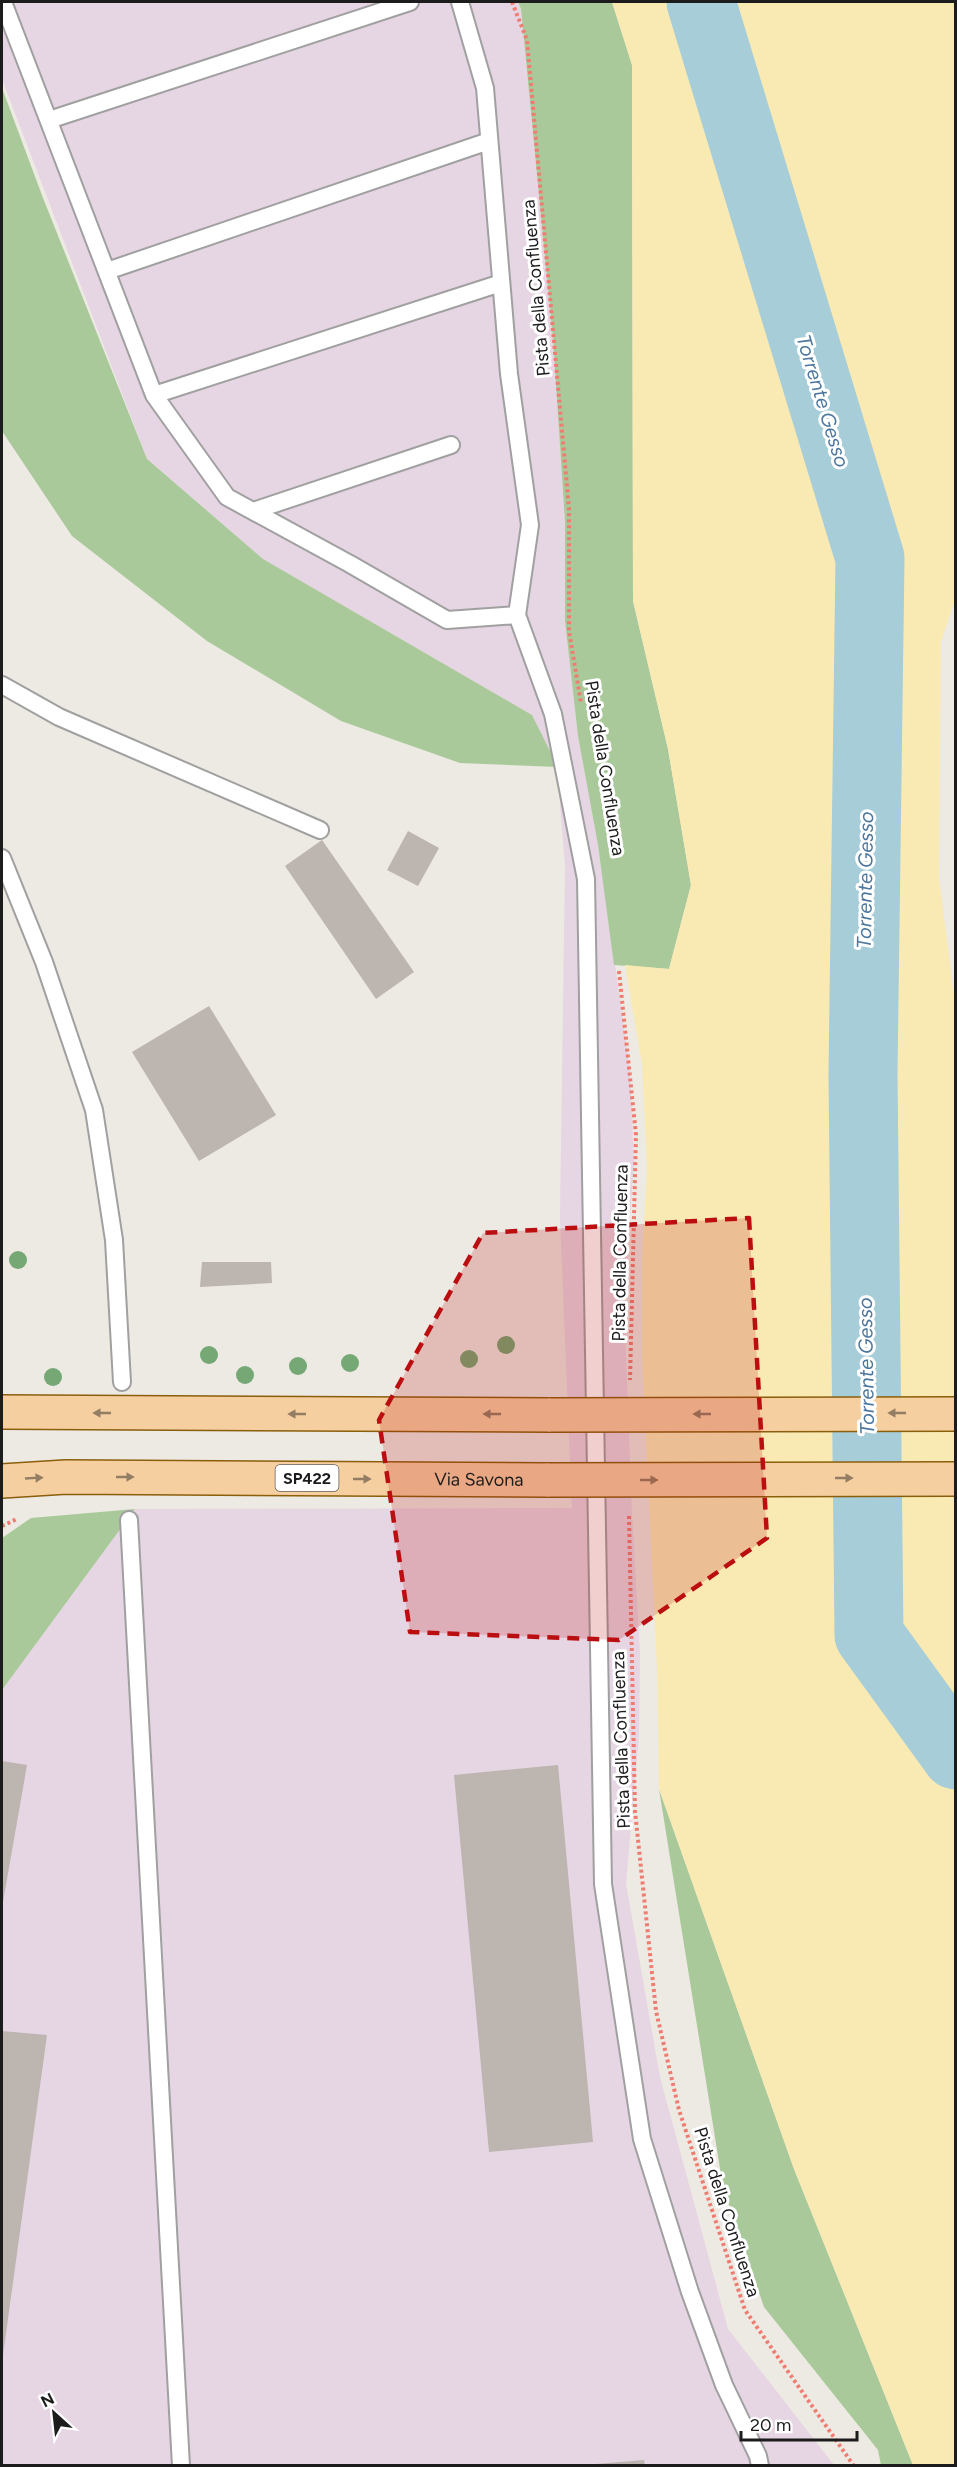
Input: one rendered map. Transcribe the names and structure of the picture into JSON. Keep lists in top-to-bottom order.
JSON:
{
  "streets": {
    "main road": ["SP422", "Via Savona"],
    "path": ["Pista della Confluenza"]
  },
  "water": ["Torrente Gesso"],
  "scale_bar": "20 m",
  "north": "top left"
}
